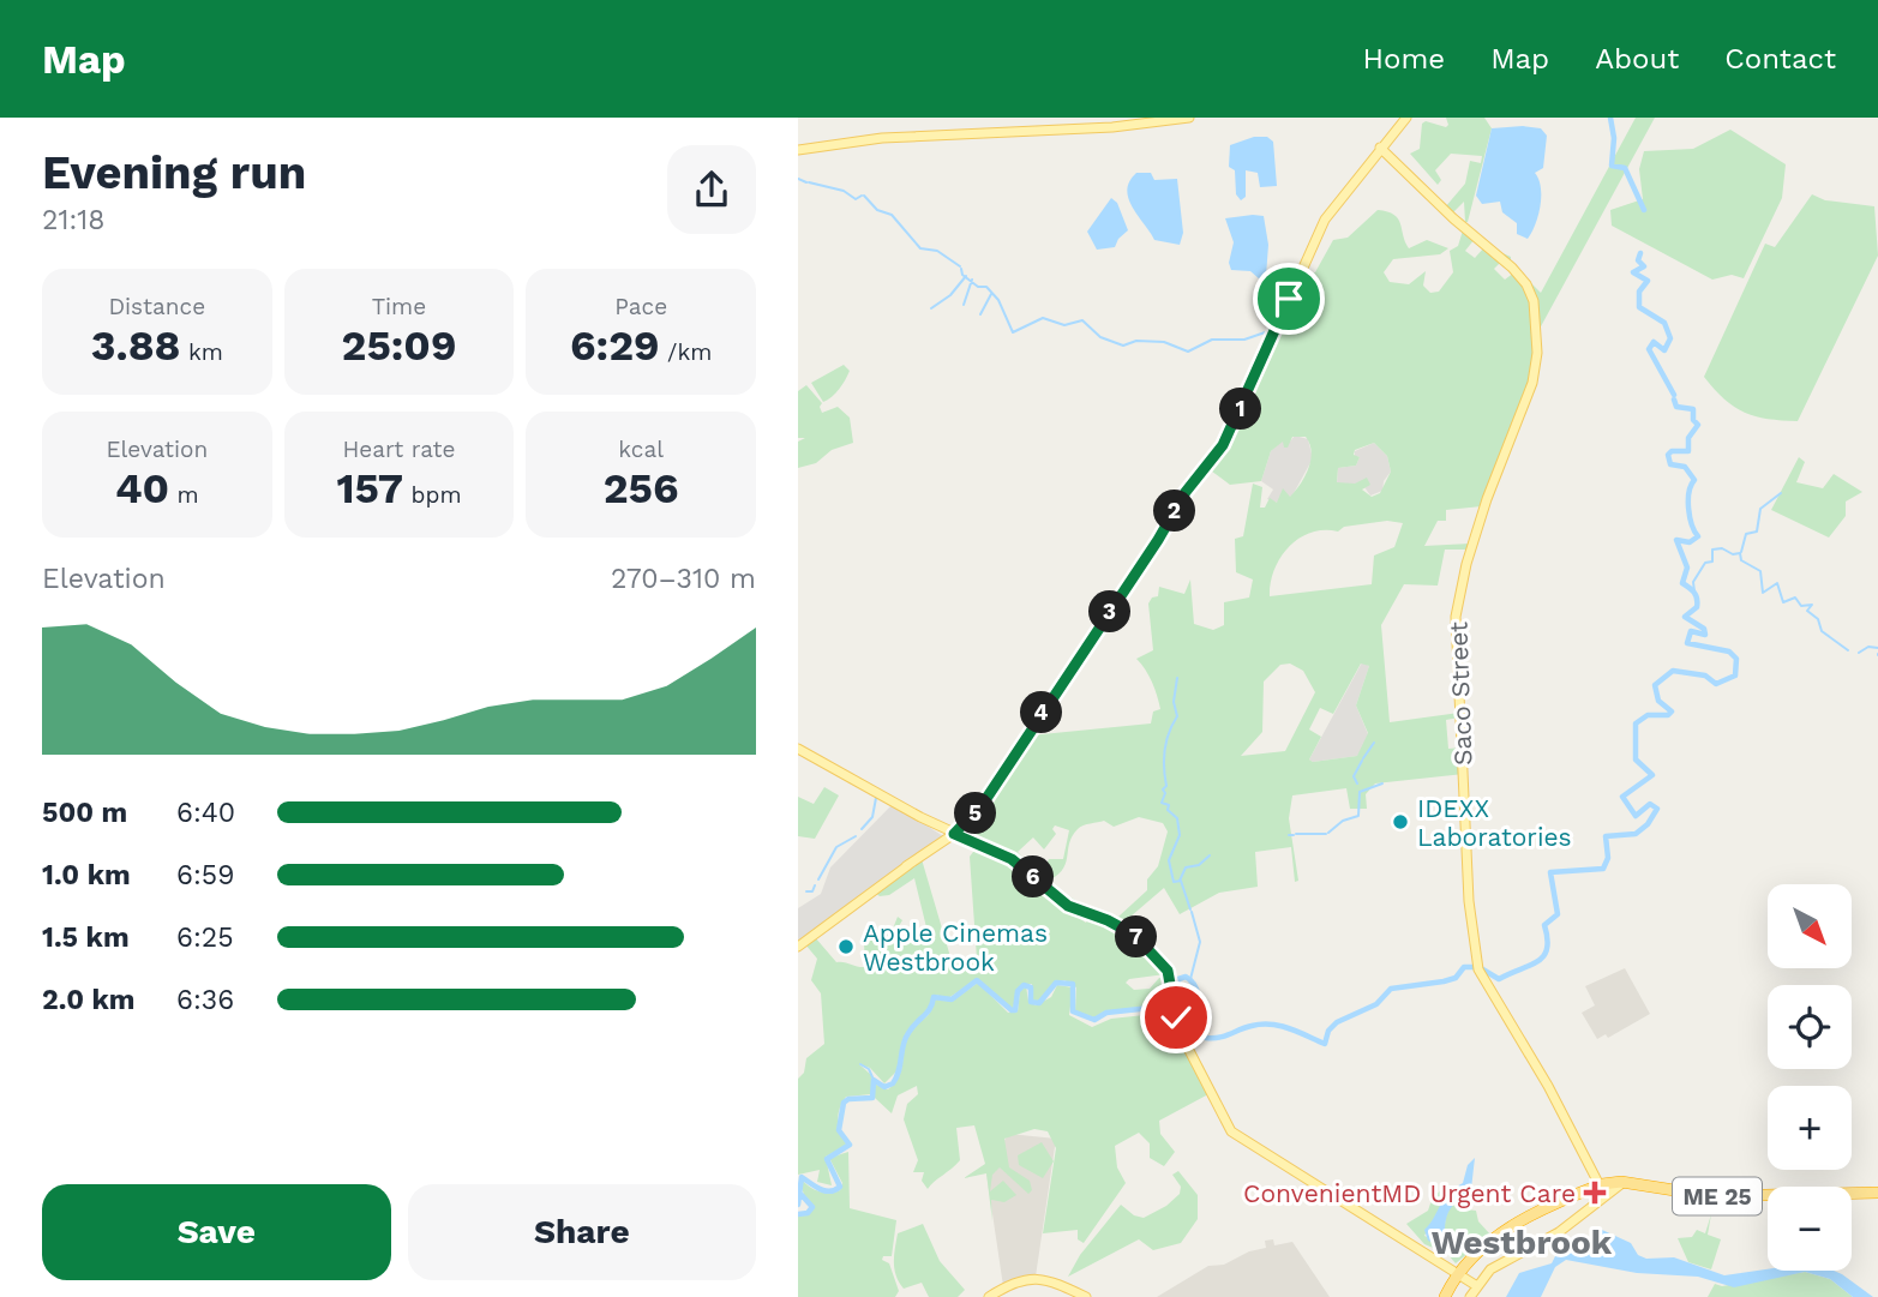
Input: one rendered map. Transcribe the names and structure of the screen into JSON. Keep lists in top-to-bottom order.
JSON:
{
  "streets": {
    "highway": ["ME 25"],
    "main road": ["Saco Street"]
  },
  "districts": ["Westbrook"],
  "places": {
    "other": ["IDEXX Laboratories", "Apple Cinemas Westbrook"],
    "health": ["ConvenientMD Urgent Care"]
  },
  "north": "bottom right",
  "page": {
    "header": "Map",
    "nav": [
      "Home",
      "Map",
      "About",
      "Contact"
    ],
    "heading": ["Evening run", "21:18"],
    "stats": [
      ["Distance", "3.88 km"],
      ["Time", "25:09"],
      ["Pace", "6:29 /km"],
      ["Elevation", "40 m"],
      ["Heart rate", "157 bpm"],
      ["kcal", "256"]
    ],
    "pins": [
      "1",
      "2",
      "3",
      "4",
      "5",
      "6",
      "7"
    ],
    "chart": ["Elevation", "270–310 m"],
    "list": [
      {
        "name": "500 m",
        "note": "6:40"
      },
      {
        "name": "1.0 km",
        "note": "6:59"
      },
      {
        "name": "1.5 km",
        "note": "6:25"
      },
      {
        "name": "2.0 km",
        "note": "6:36"
      }
    ],
    "map_buttons": ["+", "−"],
    "buttons": ["Save", "Share"]
  }
}
